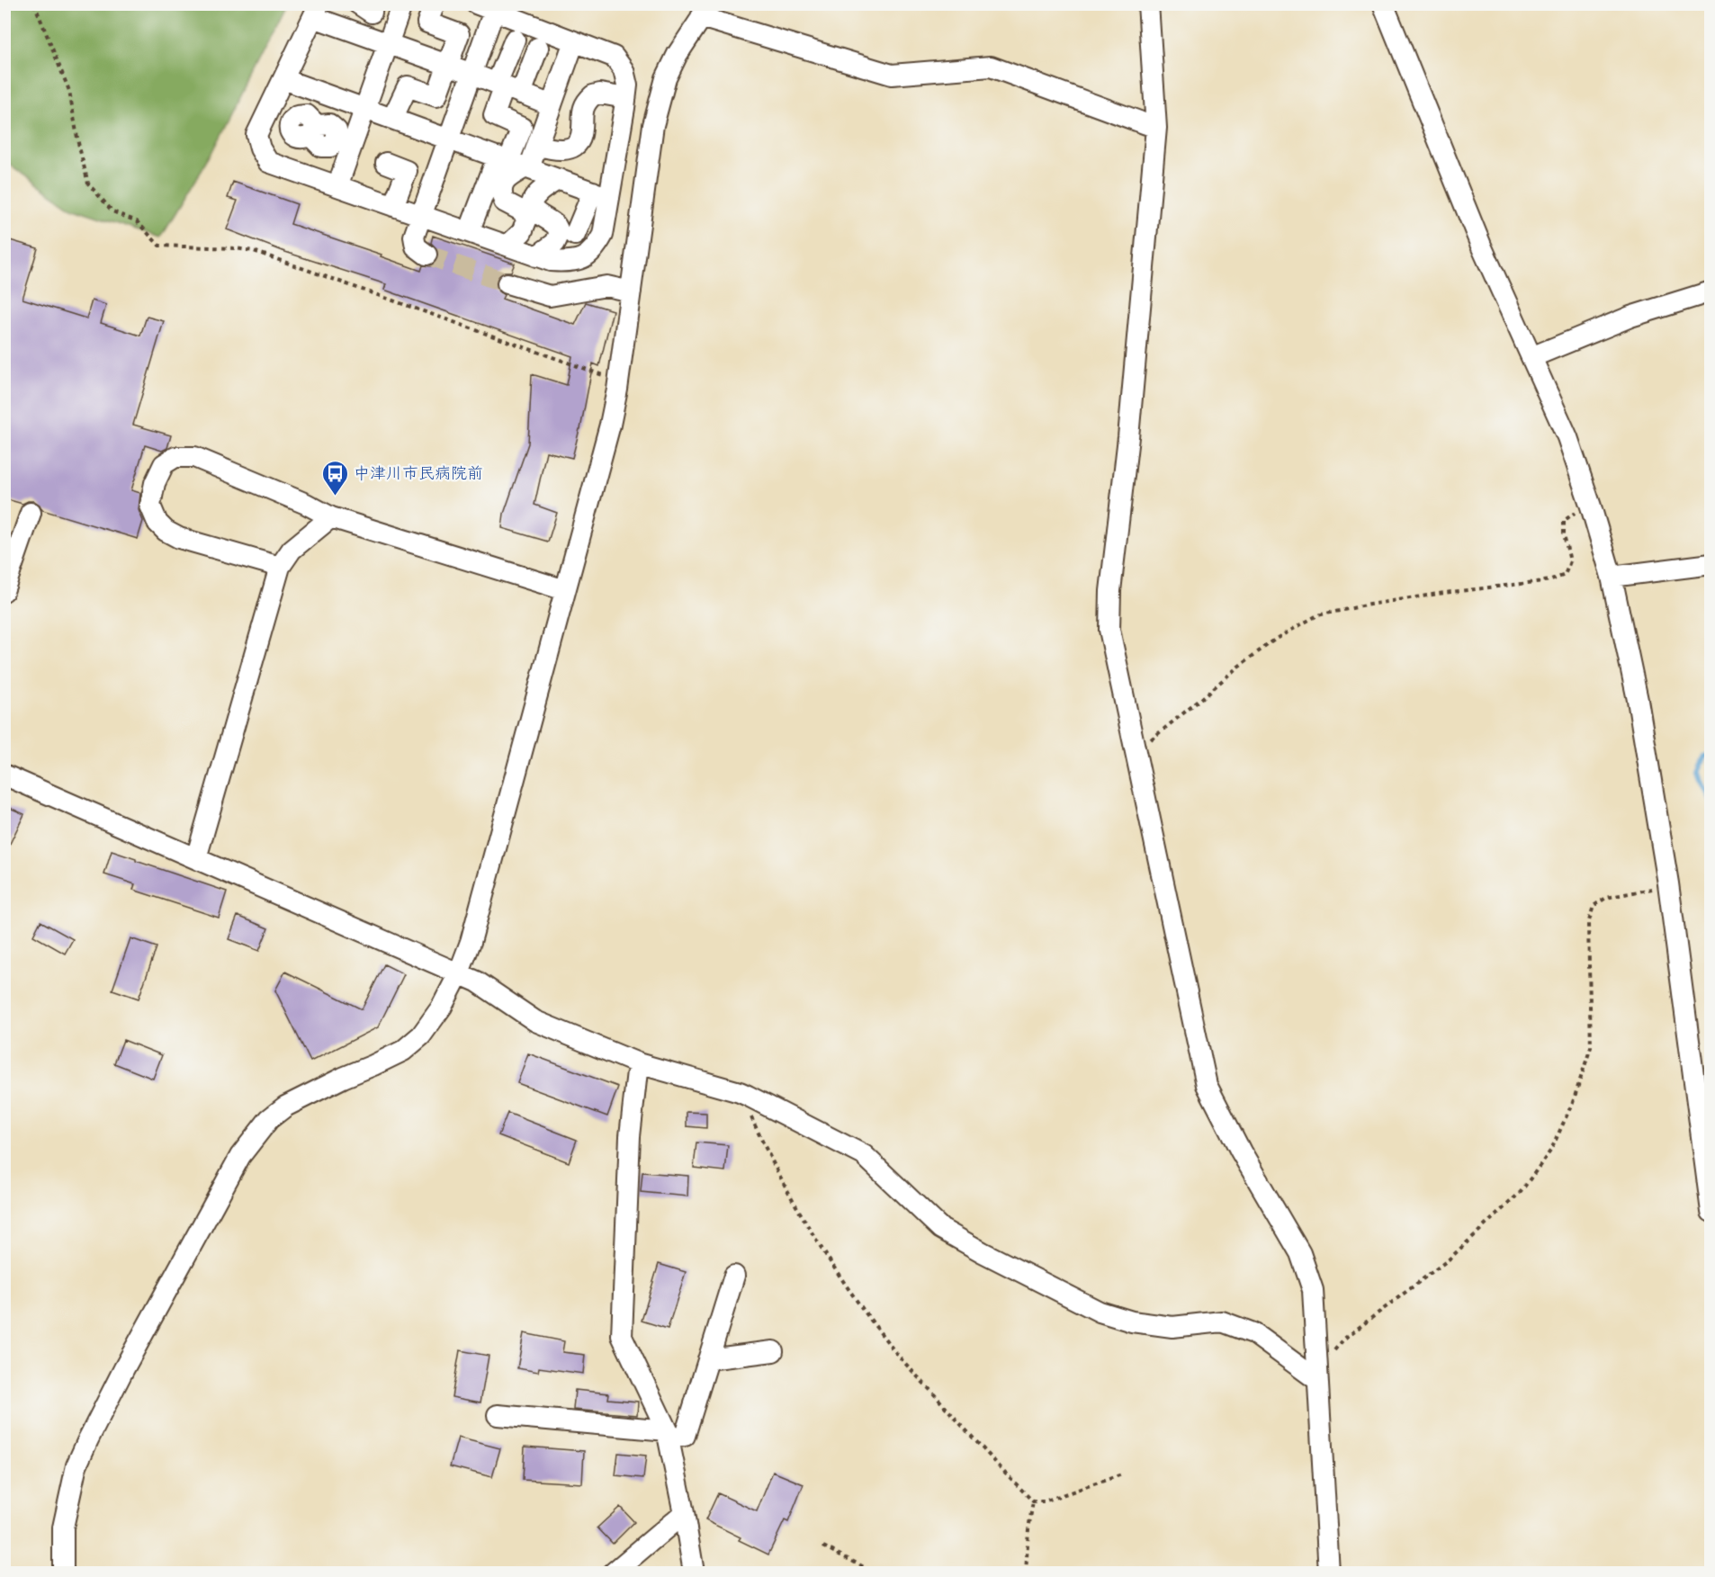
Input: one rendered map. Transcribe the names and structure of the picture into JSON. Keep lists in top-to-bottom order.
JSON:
{
  "places": {
    "bus stop": ["中津川市民病院前"]
  }
}
